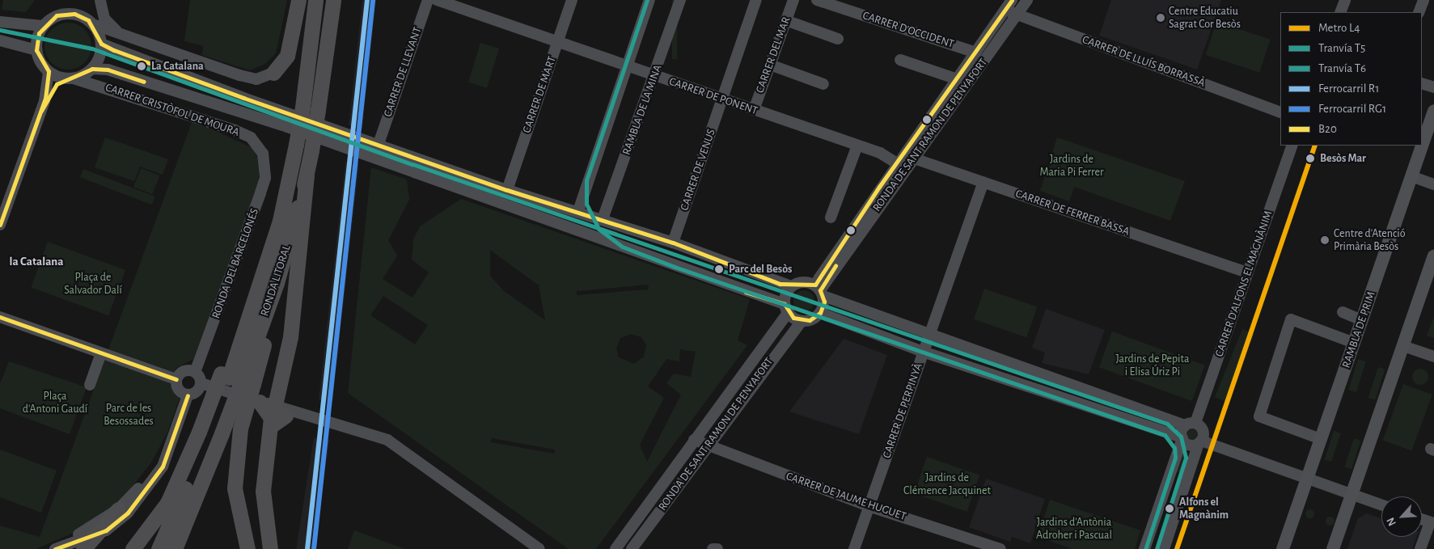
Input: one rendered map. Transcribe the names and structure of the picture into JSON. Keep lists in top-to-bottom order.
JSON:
{
  "streets": {
    "highway": ["RONDA LITORAL"],
    "main road": ["RAMBLA DE PRIM"],
    "street": [
      "CARRER D'OCCIDENT",
      "CARRER DEL MAR",
      "CARRER DE LLUÍS BORRASSÀ",
      "CARRER DE LLEVANT",
      "CARRER DE MART",
      "CARRER DE PONENT",
      "CARRER CRISTÒFOL DE MOURA",
      "RAMBLA DE LA MINA",
      "RONDA DE SANT RAMON DE PENYAFORT",
      "CARRER DE VENUS",
      "CARRER DE FERRER BASSA",
      "RONDA DEL BARCELONÉS",
      "CARRER D'ALFONS EL MAGNÀNIM",
      "CARRER DE PERPINYÀ",
      "CARRER DE JAUME HUGUET"
    ]
  },
  "crossings": [
    ["CARRER D'OCCIDENT", "RONDA DE SANT RAMON DE PENYAFORT"],
    ["CARRER DEL MAR", "CARRER DE PONENT"],
    ["CARRER DE LLUÍS BORRASSÀ", "RONDA DE SANT RAMON DE PENYAFORT"],
    ["CARRER DE MART", "CARRER DE PONENT"],
    ["CARRER DE PONENT", "RAMBLA DE LA MINA"],
    ["CARRER DE PONENT", "RONDA DE SANT RAMON DE PENYAFORT"],
    ["CARRER DE PONENT", "CARRER DE VENUS"],
    ["CARRER CRISTÒFOL DE MOURA", "RONDA DEL BARCELONÉS"],
    ["RONDA DE SANT RAMON DE PENYAFORT", "CARRER DE FERRER BASSA"],
    ["RONDA DE SANT RAMON DE PENYAFORT", "CARRER DE JAUME HUGUET"],
    ["CARRER DE FERRER BASSA", "CARRER D'ALFONS EL MAGNÀNIM"],
    ["CARRER DE FERRER BASSA", "CARRER DE PERPINYÀ"],
    ["CARRER DE PERPINYÀ", "CARRER DE JAUME HUGUET"]
  ],
  "districts": ["la Catalana"],
  "parks": [
    "Jardins de Maria Pi Ferrer",
    "Plaça de Salvador Dalí",
    "Jardins de Pepita i Elisa Úriz Pi",
    "Plaça d'Antoni Gaudí",
    "Parc de les Besossades",
    "Jardins de Clémence Jacquinet",
    "Jardins d'Antònia Adroher i Pascual"
  ],
  "places": [
    "Centre Educatiu Sagrat Cor Besòs",
    "La Catalana",
    "Besòs Mar",
    "Centre d'Atenció Primària Besòs",
    "Parc del Besòs",
    "Alfons el Magnànim"
  ],
  "lines": [
    "tram line T6",
    "rail line R1",
    "transit line B20",
    "rail line RG1",
    "tram line T5",
    "metro line L4"
  ],
  "legend": [
    "Metro L4",
    "Tranvía T5",
    "Tranvía T6",
    "Ferrocarril R1",
    "Ferrocarril RG1",
    "B20"
  ],
  "north": "bottom left"
}
